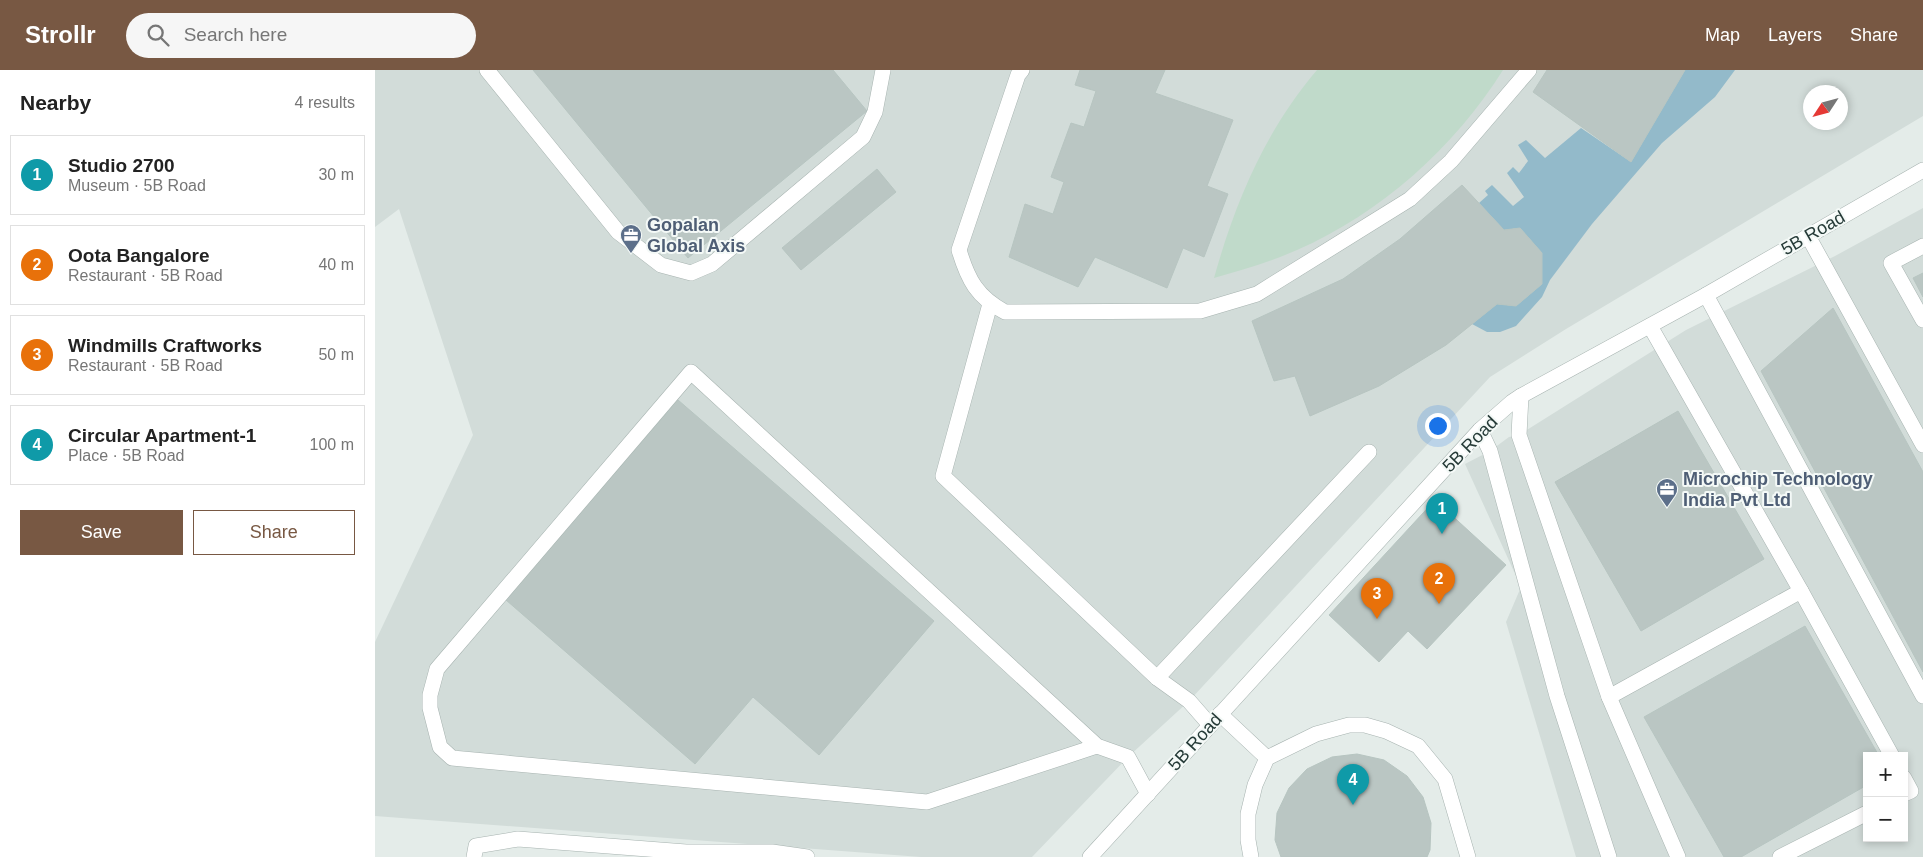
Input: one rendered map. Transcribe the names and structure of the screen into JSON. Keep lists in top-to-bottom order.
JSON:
{
  "streets": {
    "street": ["5B Road"]
  },
  "places": {
    "office": ["Gopalan Global Axis", "Microchip Technology India Pvt Ltd"]
  },
  "north": "bottom left",
  "page": {
    "header": "Strollr",
    "search": "Search here",
    "nav": ["Map", "Layers", "Share"],
    "heading": ["Nearby", "4 results"],
    "list": [
      {
        "mark": "1",
        "name": "Studio 2700",
        "note": "Museum · 5B Road",
        "value": "30 m"
      },
      {
        "mark": "2",
        "name": "Oota Bangalore",
        "note": "Restaurant · 5B Road",
        "value": "40 m"
      },
      {
        "mark": "3",
        "name": "Windmills Craftworks",
        "note": "Restaurant · 5B Road",
        "value": "50 m"
      },
      {
        "mark": "4",
        "name": "Circular Apartment-1",
        "note": "Place · 5B Road",
        "value": "100 m"
      }
    ],
    "pins": [
      "1",
      "2",
      "3",
      "4"
    ],
    "buttons": ["Save", "Share"],
    "map_buttons": ["+", "−"]
  }
}
